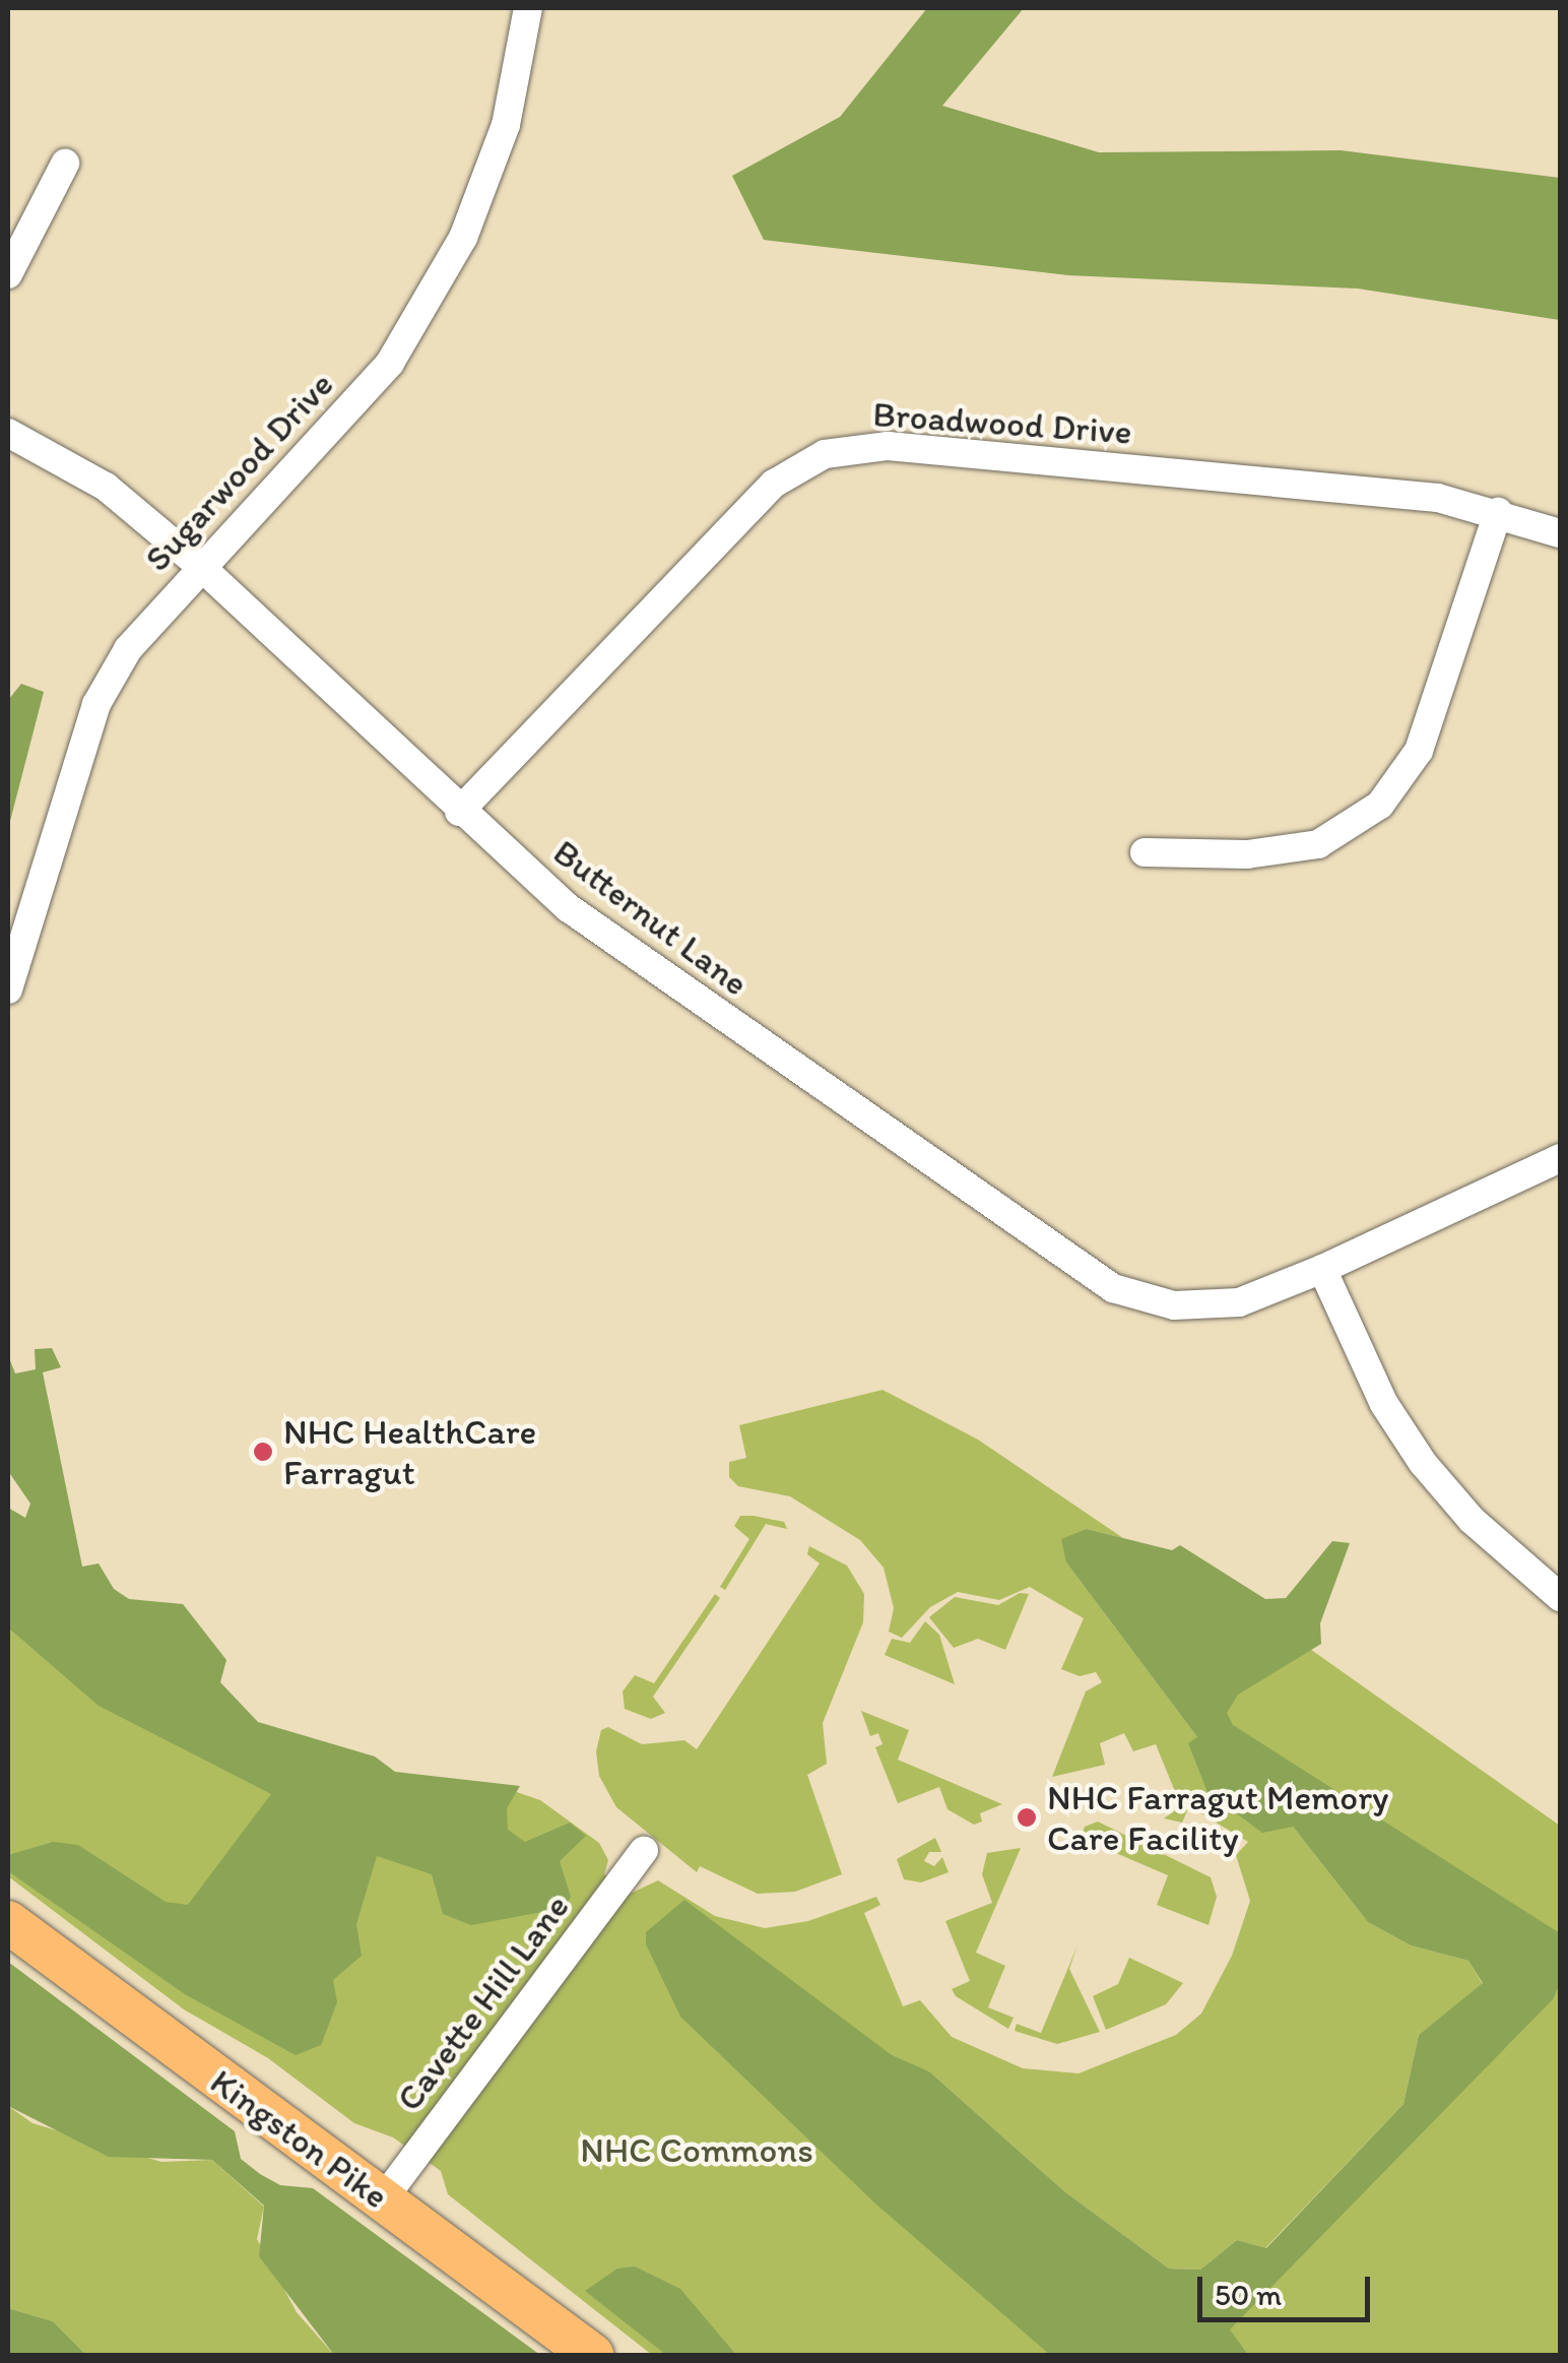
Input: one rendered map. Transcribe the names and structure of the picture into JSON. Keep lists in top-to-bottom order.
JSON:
{
  "streets": {
    "main road": ["Kingston Pike"],
    "street": [
      "Broadwood Drive",
      "Sugarwood Drive",
      "Butternut Lane",
      "Cavette Hill Lane"
    ]
  },
  "crossings": [
    ["Broadwood Drive", "Butternut Lane"],
    ["Sugarwood Drive", "Butternut Lane"],
    ["Cavette Hill Lane", "Kingston Pike"]
  ],
  "parks": ["NHC Commons"],
  "places": ["NHC HealthCare Farragut", "NHC Farragut Memory Care Facility"],
  "scale_bar": "50 m"
}
